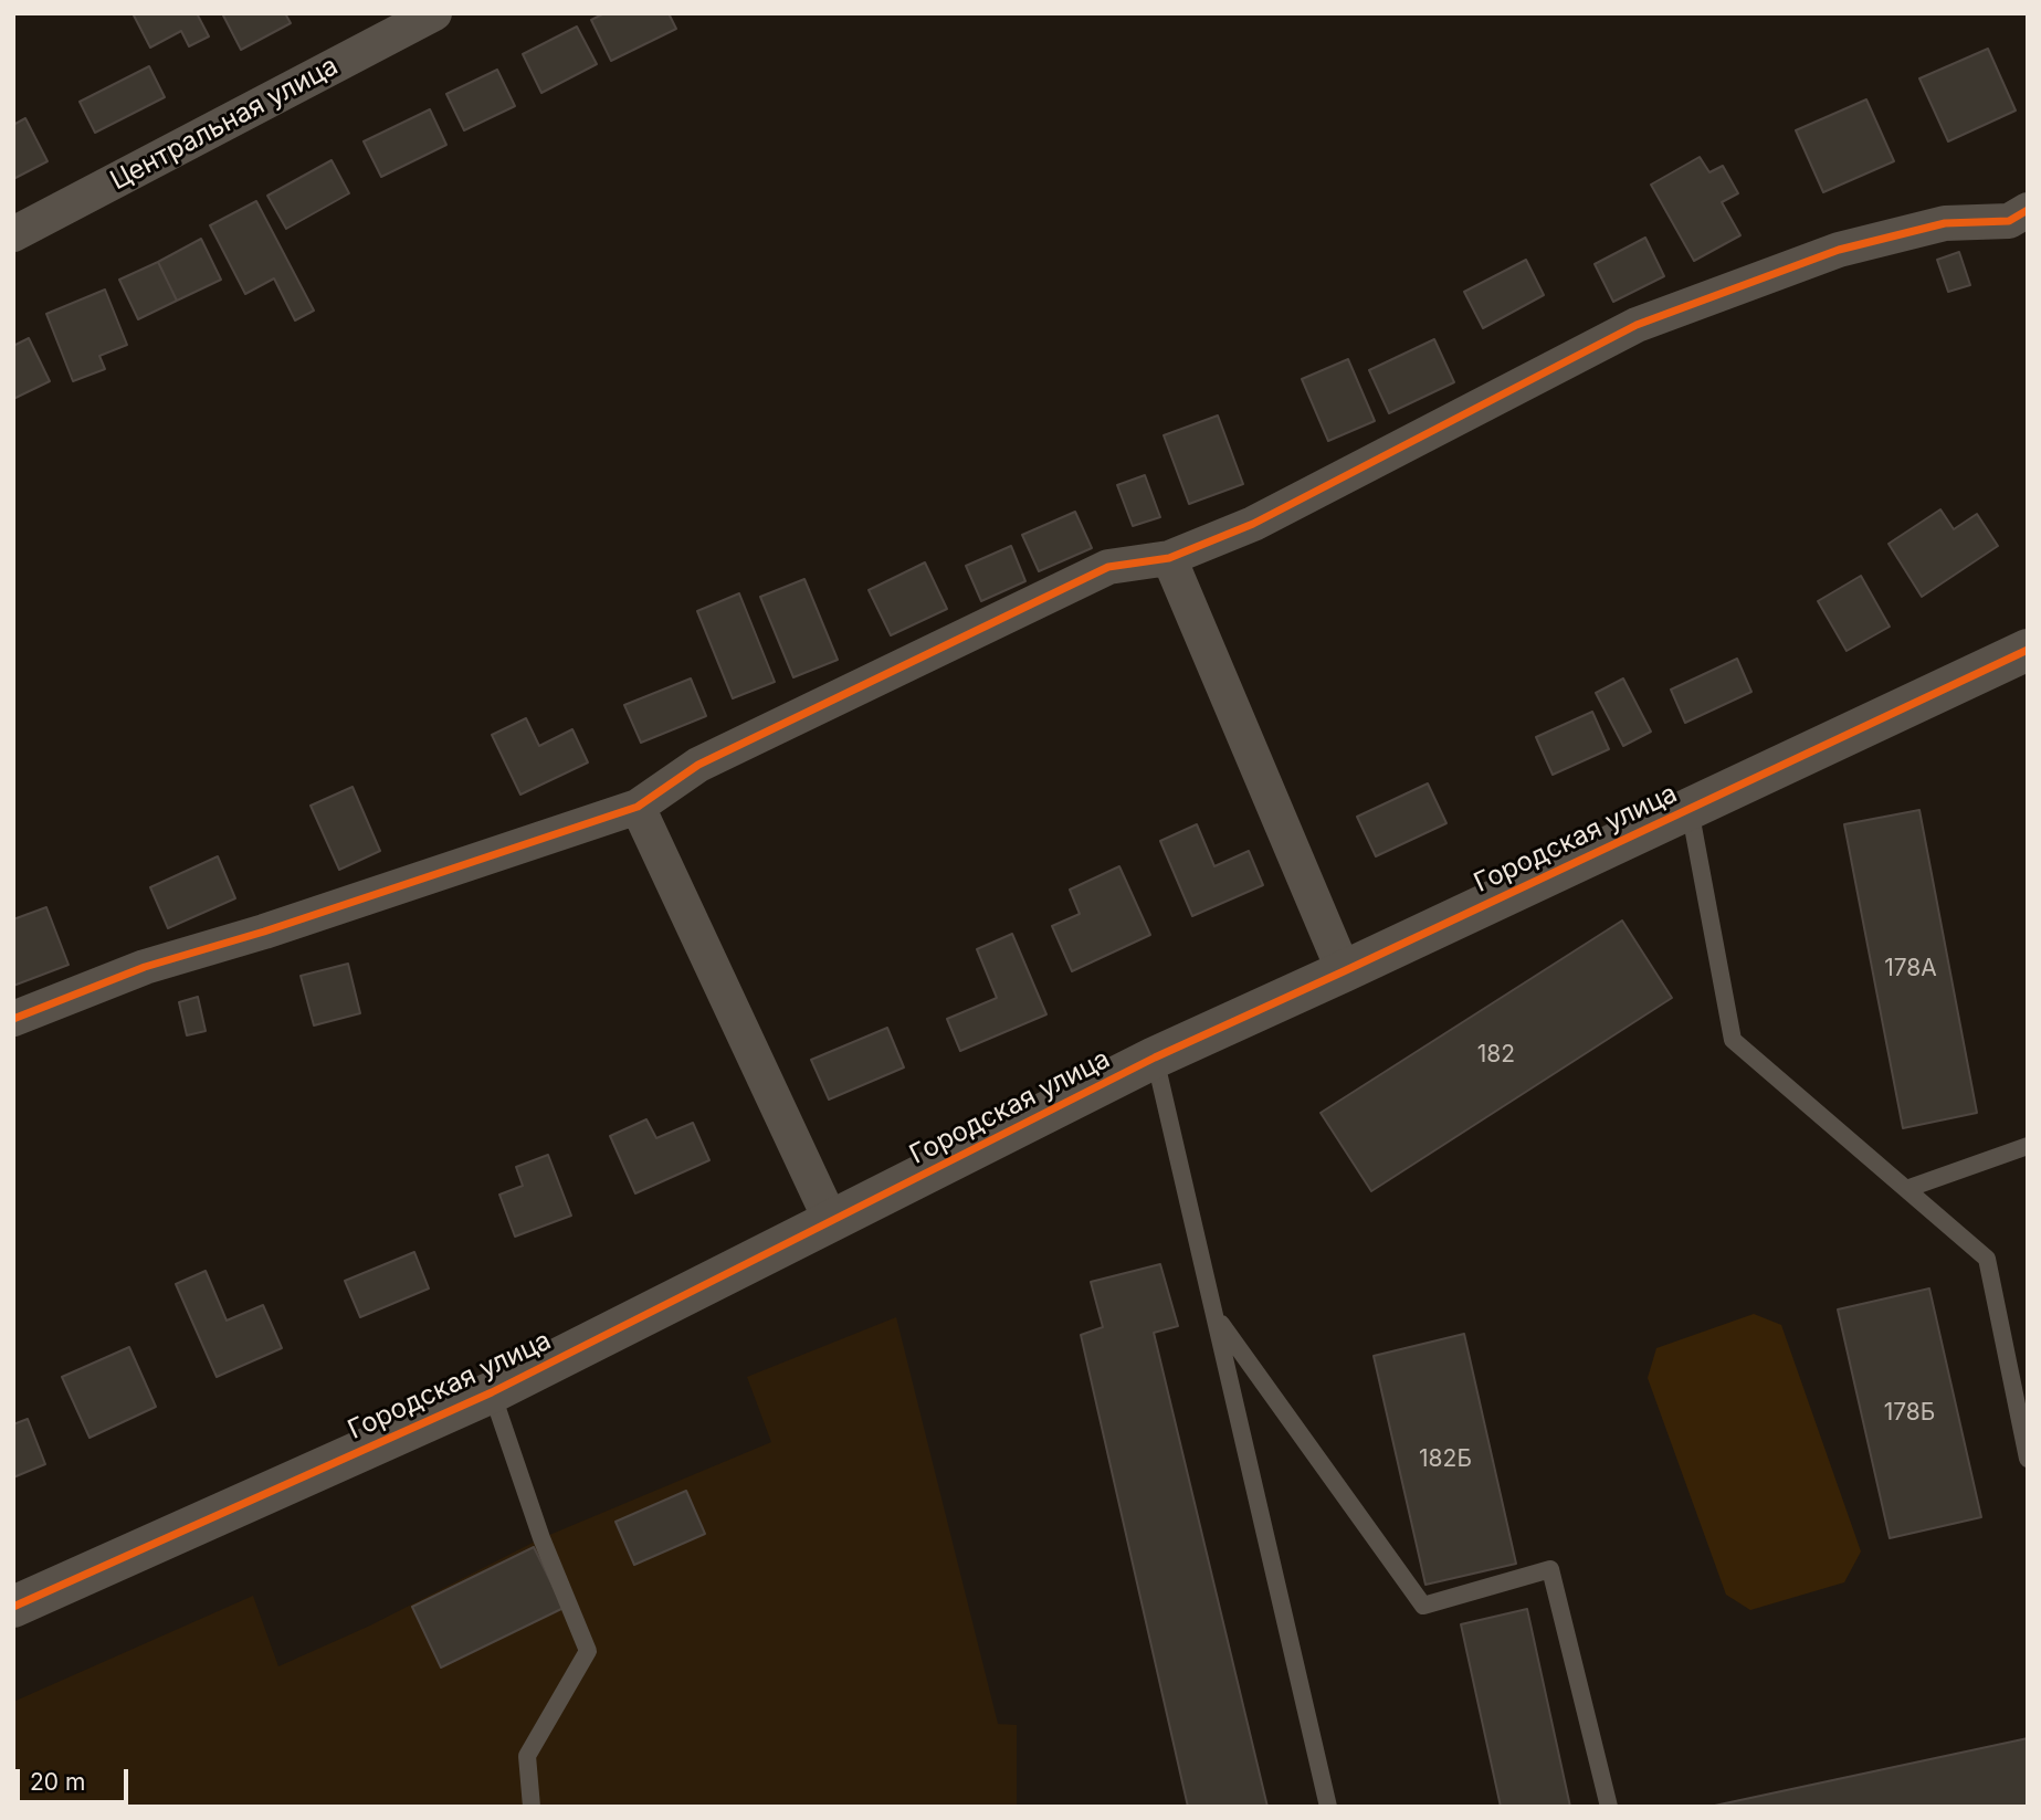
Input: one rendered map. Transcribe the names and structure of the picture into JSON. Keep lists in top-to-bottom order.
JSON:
{
  "streets": {
    "street": ["Центральная улица", "Городская улица"]
  },
  "house_numbers": [
    "178А",
    "182",
    "178Б",
    "182Б"
  ],
  "scale_bar": "20 m"
}
